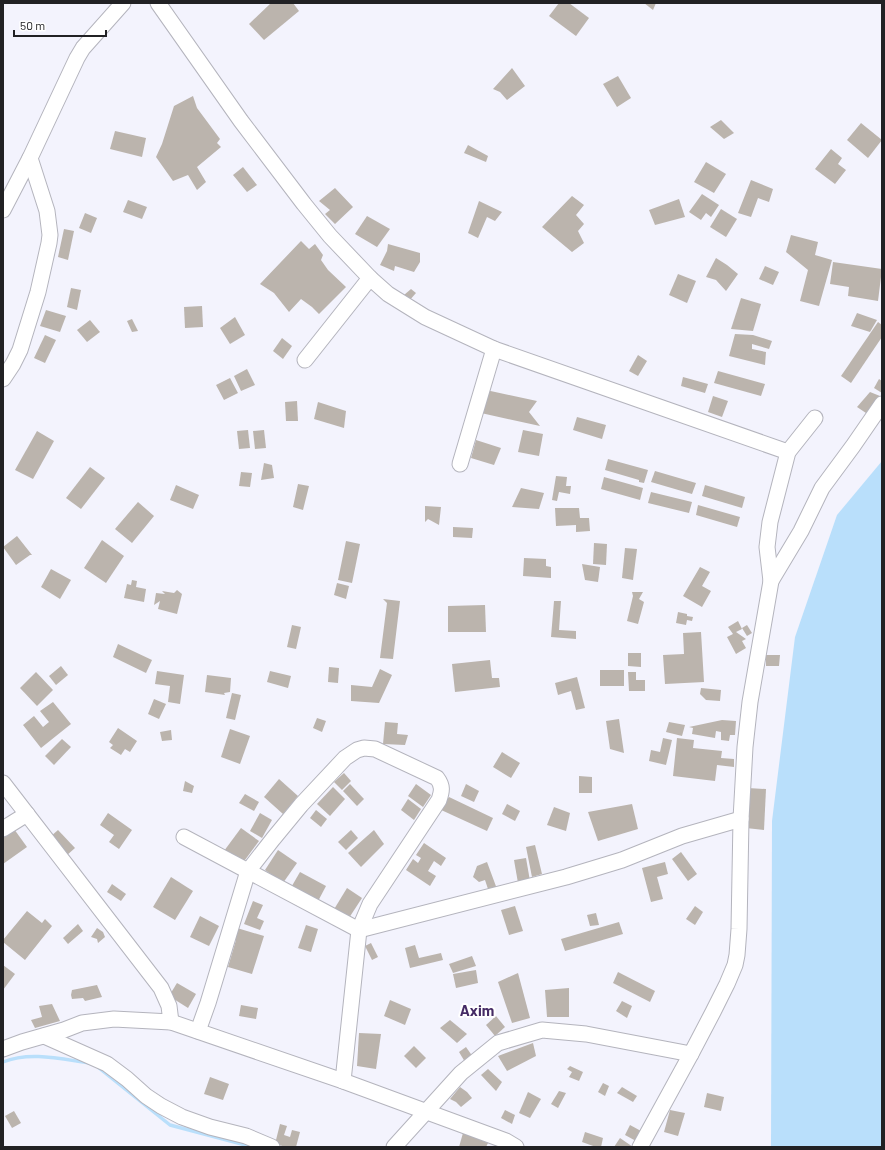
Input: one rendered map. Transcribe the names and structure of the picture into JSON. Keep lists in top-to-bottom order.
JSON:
{
  "districts": ["Axim"],
  "scale_bar": "50 m"
}
